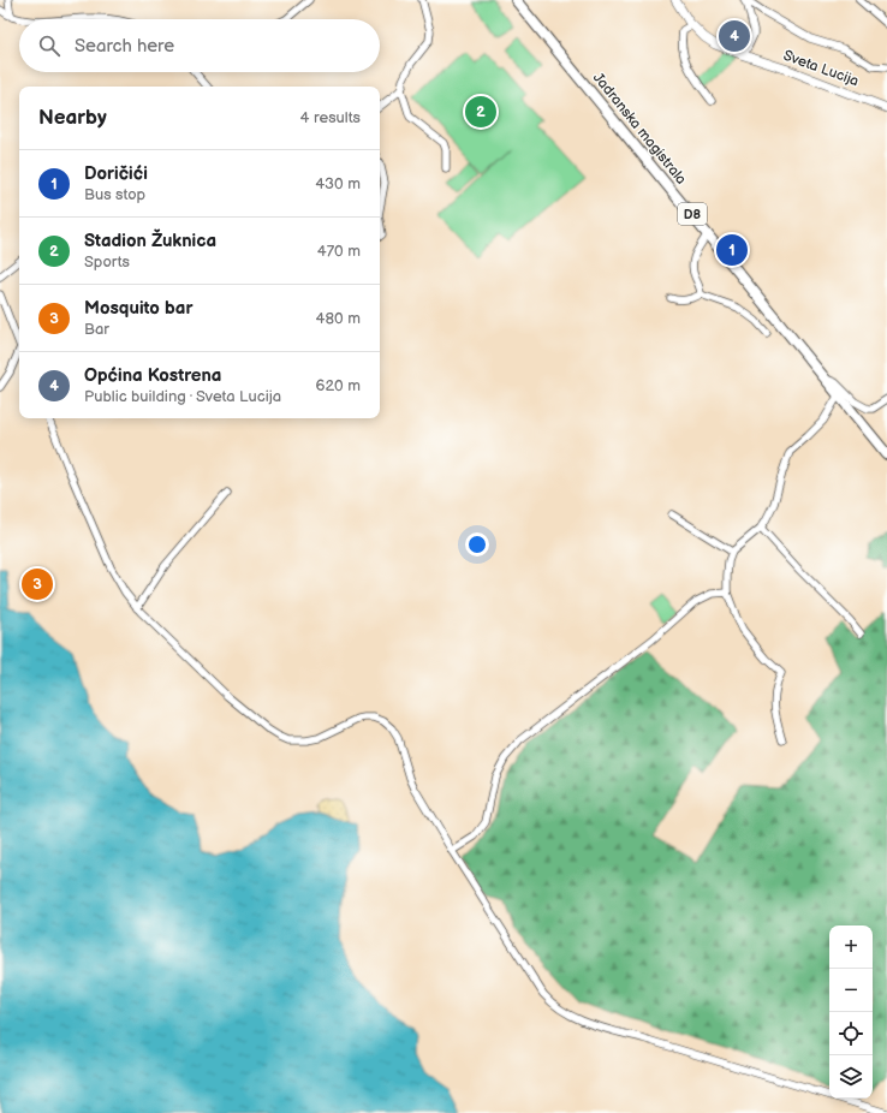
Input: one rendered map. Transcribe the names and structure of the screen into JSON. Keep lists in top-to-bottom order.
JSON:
{
  "streets": {
    "main road": ["Jadranska magistrala", "D8"],
    "street": ["Sveta Lucija"]
  },
  "page": {
    "pins": [
      "4",
      "2",
      "1",
      "3"
    ],
    "search": "Search here",
    "heading": ["Nearby", "4 results"],
    "list": [
      {
        "mark": "1",
        "name": "Doričići",
        "note": "Bus stop",
        "value": "430 m"
      },
      {
        "mark": "2",
        "name": "Stadion Žuknica",
        "note": "Sports",
        "value": "470 m"
      },
      {
        "mark": "3",
        "name": "Mosquito bar",
        "note": "Bar",
        "value": "480 m"
      },
      {
        "mark": "4",
        "name": "Općina Kostrena",
        "note": "Public building · Sveta Lucija",
        "value": "620 m"
      }
    ],
    "map_buttons": ["+", "−"]
  }
}
